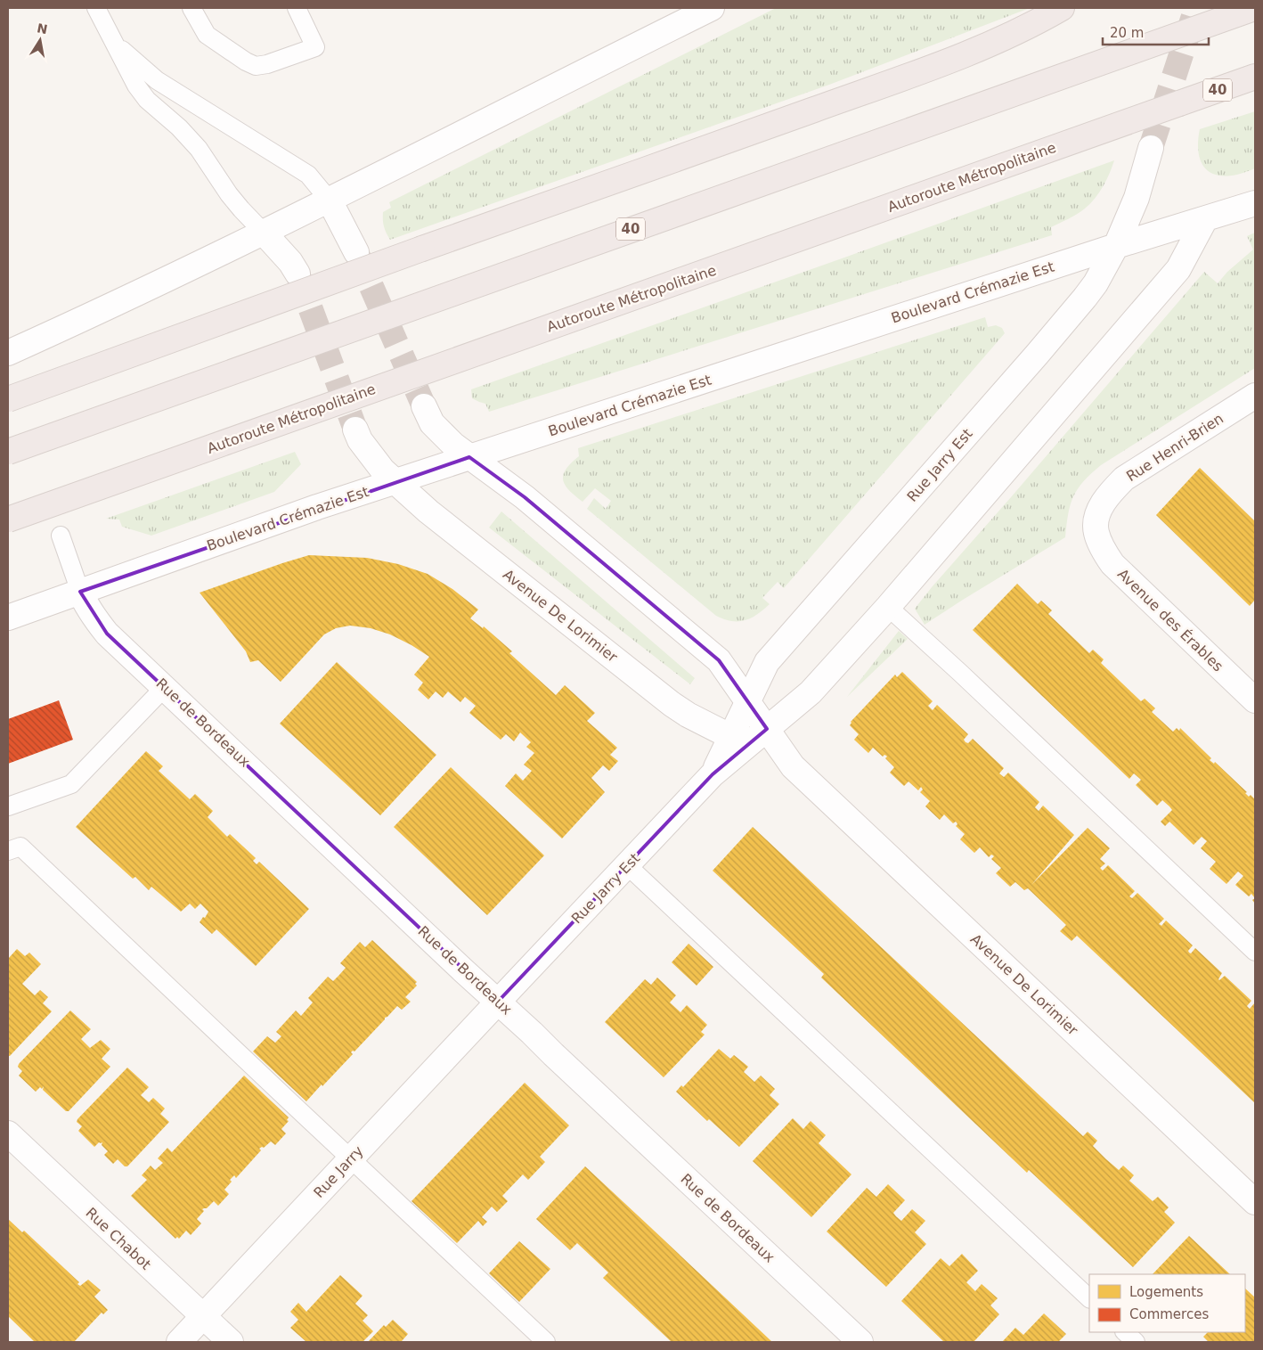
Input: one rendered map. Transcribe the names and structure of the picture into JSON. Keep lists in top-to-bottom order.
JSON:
{
  "streets": {
    "highway": ["40", "Autoroute Métropolitaine"],
    "main road": [
      "Boulevard Crémazie Est",
      "Rue Henri-Brien",
      "Rue Jarry Est",
      "Avenue De Lorimier",
      "Avenue des Érables",
      "Rue de Bordeaux",
      "Rue Jarry",
      "Rue Chabot"
    ]
  },
  "crossings": [
    ["Boulevard Crémazie Est", "Rue Jarry Est"],
    ["Boulevard Crémazie Est", "Avenue De Lorimier"],
    ["Boulevard Crémazie Est", "Rue de Bordeaux"],
    ["Rue Henri-Brien", "Avenue des Érables"],
    ["Rue Jarry Est", "Avenue De Lorimier"],
    ["Rue Jarry Est", "Rue de Bordeaux"],
    ["Rue Jarry Est", "Rue Jarry"],
    ["Rue de Bordeaux", "Rue Jarry"],
    ["Rue Jarry", "Rue Chabot"]
  ],
  "legend": ["Logements", "Commerces"],
  "scale_bar": "20 m",
  "north": "top"
}
